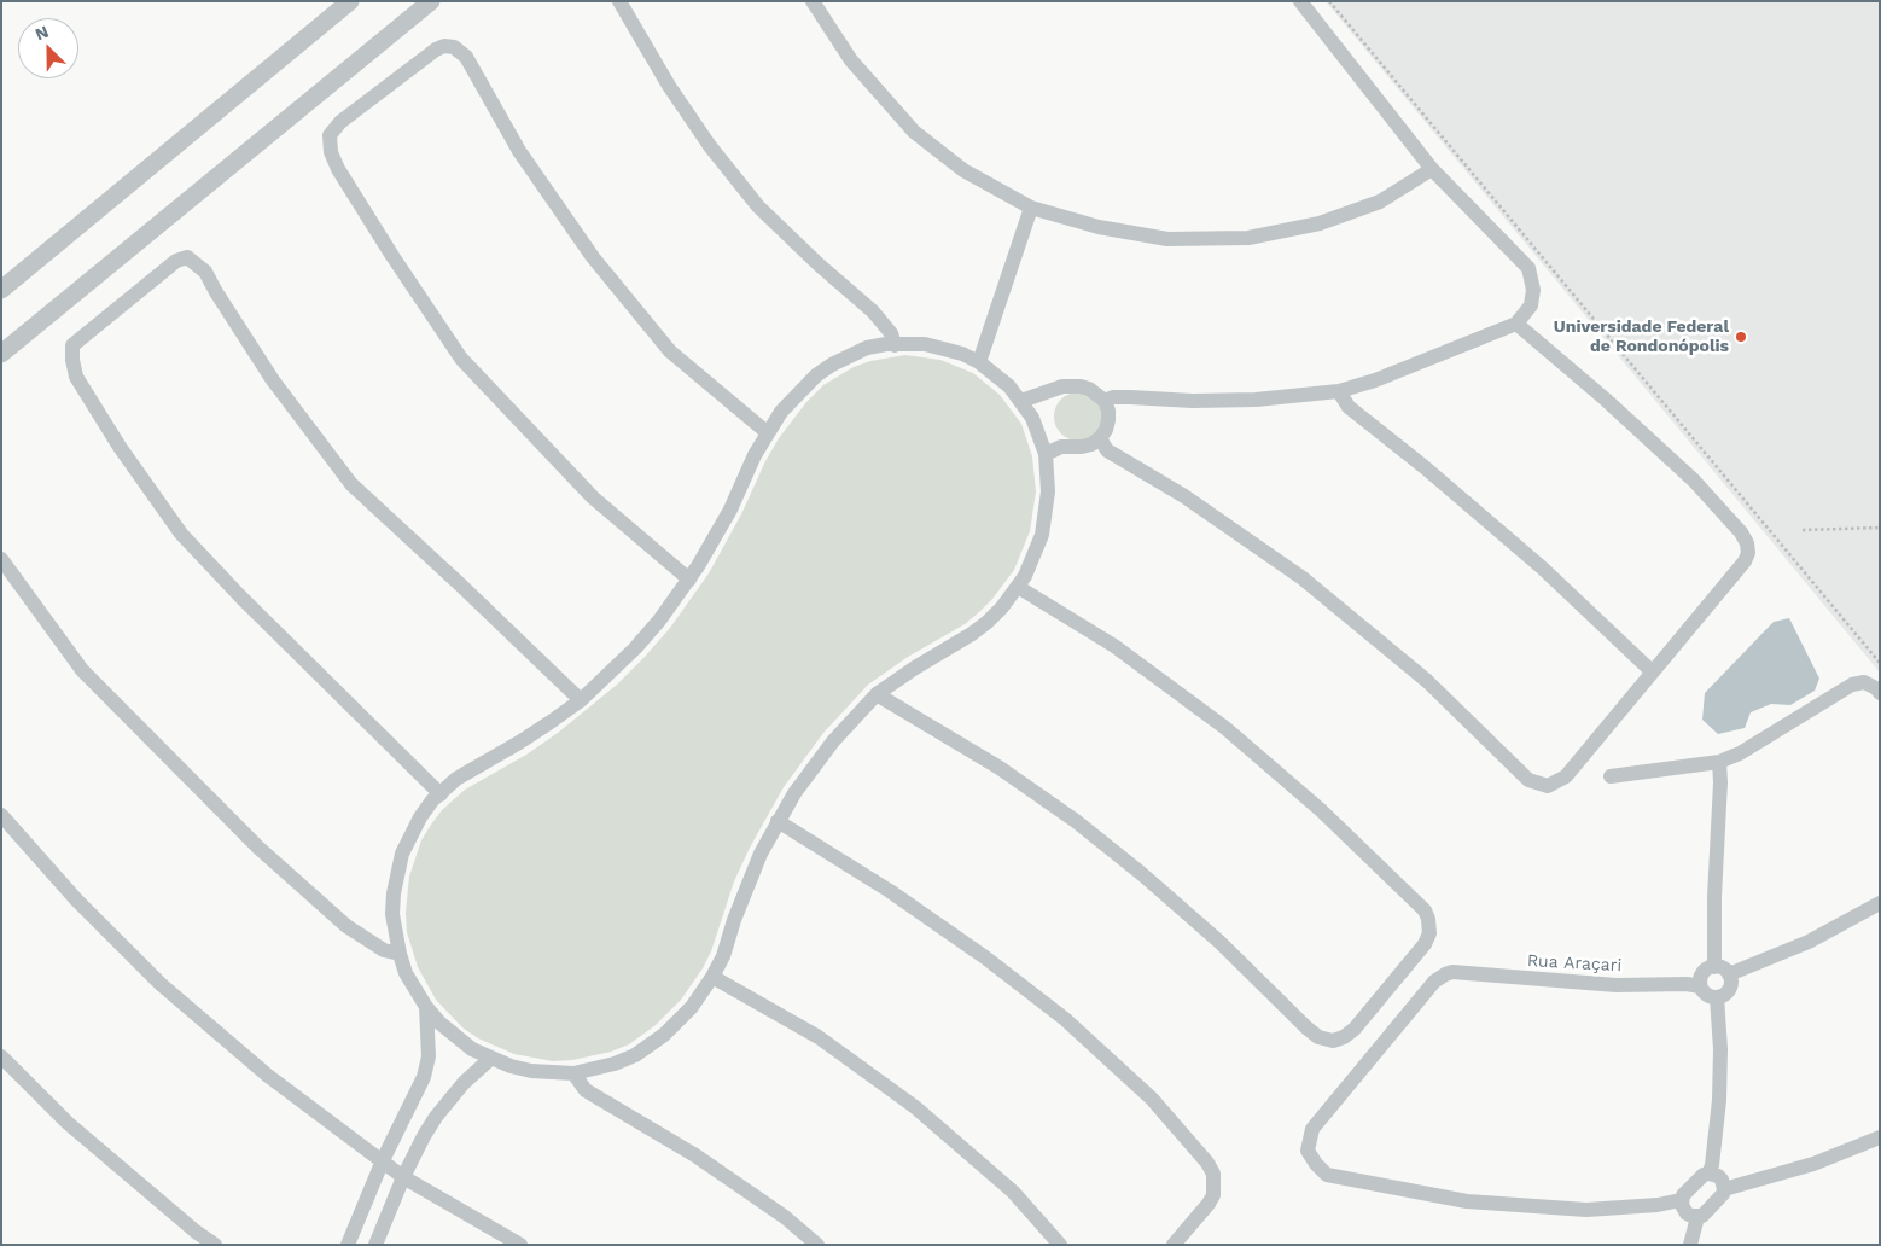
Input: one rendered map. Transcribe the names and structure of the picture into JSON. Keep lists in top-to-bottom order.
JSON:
{
  "streets": {
    "street": ["Rua Araçari"]
  },
  "places": ["Universidade Federal de Rondonópolis"],
  "north": "top left"
}
